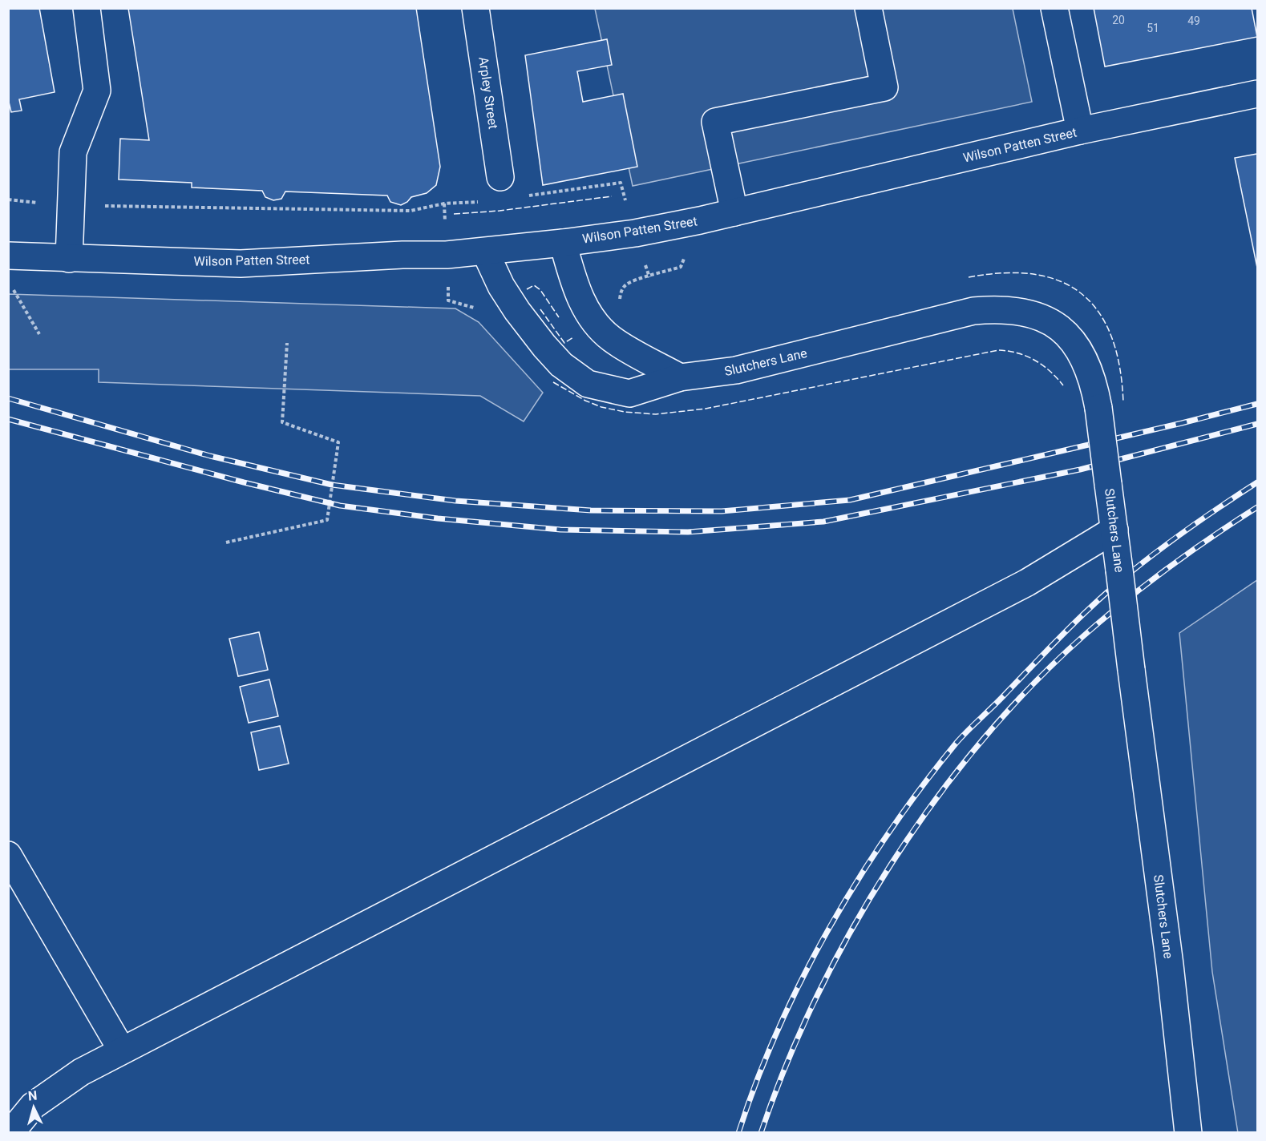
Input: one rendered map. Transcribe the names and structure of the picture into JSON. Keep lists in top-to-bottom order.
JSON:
{
  "streets": {
    "main road": ["Arpley Street", "Wilson Patten Street", "Slutchers Lane"]
  },
  "crossings": [
    ["Wilson Patten Street", "Slutchers Lane"]
  ],
  "house_numbers": ["20", "49", "51"],
  "north": "top"
}
